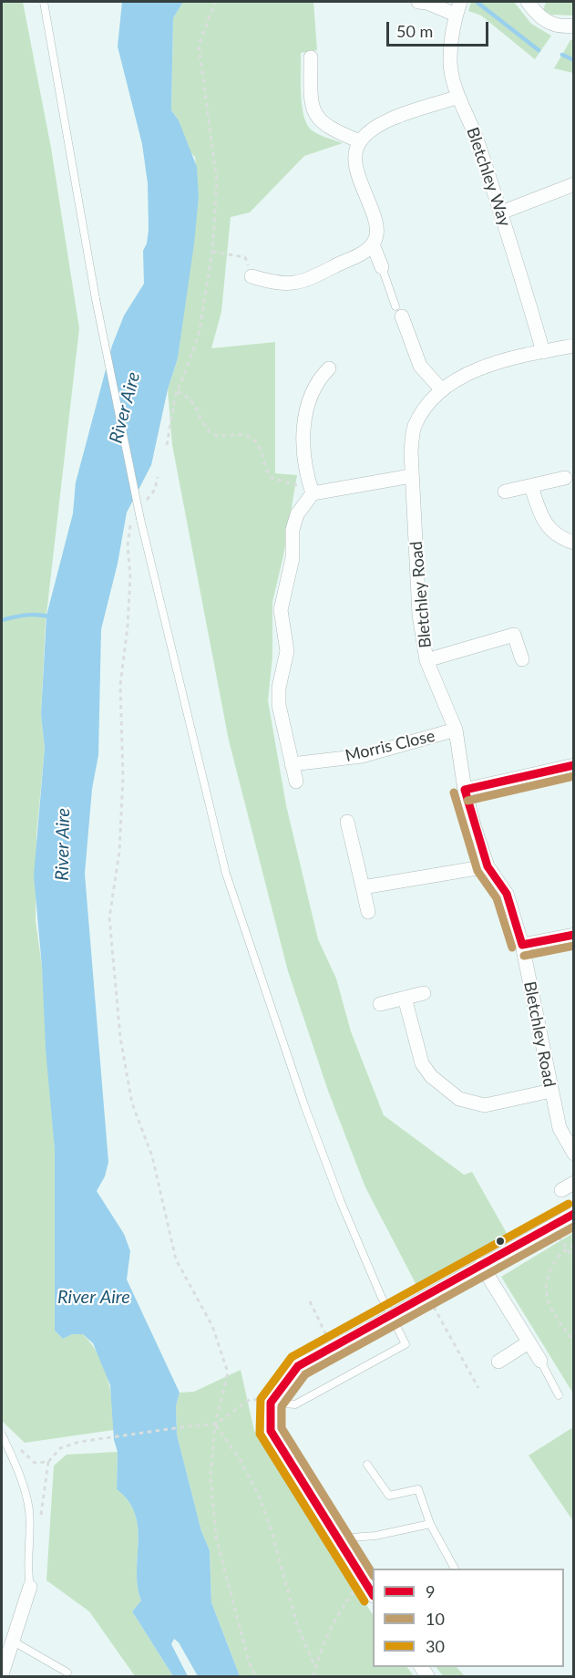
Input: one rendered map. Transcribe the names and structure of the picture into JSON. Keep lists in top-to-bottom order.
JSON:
{
  "streets": {
    "street": ["Bletchley Way", "Bletchley Road", "Morris Close"]
  },
  "crossings": [
    ["Bletchley Way", "Bletchley Road"],
    ["Bletchley Road", "Morris Close"]
  ],
  "water": ["River Aire"],
  "lines": ["transit line 9", "transit line 10", "transit line 30"],
  "legend": ["9", "10", "30"],
  "scale_bar": "50 m"
}
